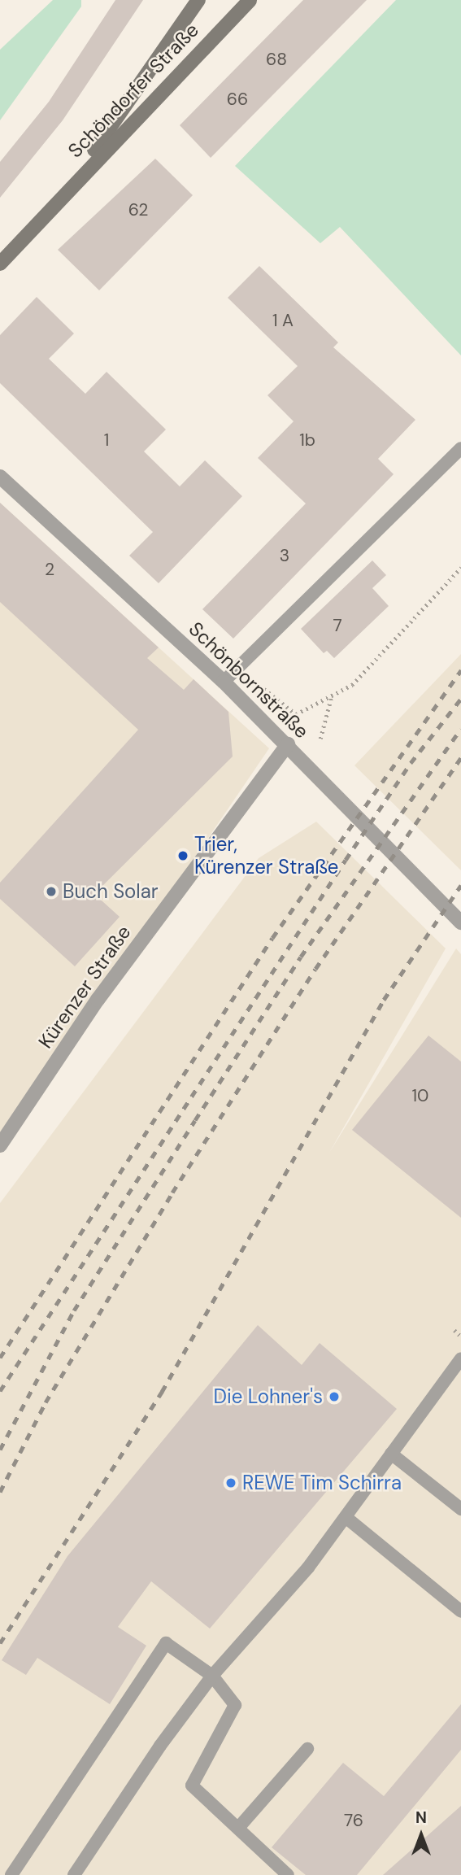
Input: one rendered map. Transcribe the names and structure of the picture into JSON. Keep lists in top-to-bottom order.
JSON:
{
  "streets": {
    "main road": ["Schöndorfer Straße"],
    "street": ["Schönbornstraße", "Kürenzer Straße"]
  },
  "crossings": [
    ["Schönbornstraße", "Kürenzer Straße"]
  ],
  "places": [
    "Trier, Kürenzer Straße",
    "Buch Solar",
    "Die Lohner's",
    "REWE Tim Schirra"
  ],
  "house_numbers": [
    "68",
    "66",
    "62",
    "1 A",
    "1",
    "1b",
    "3",
    "2",
    "7",
    "10",
    "76"
  ],
  "north": "top"
}
